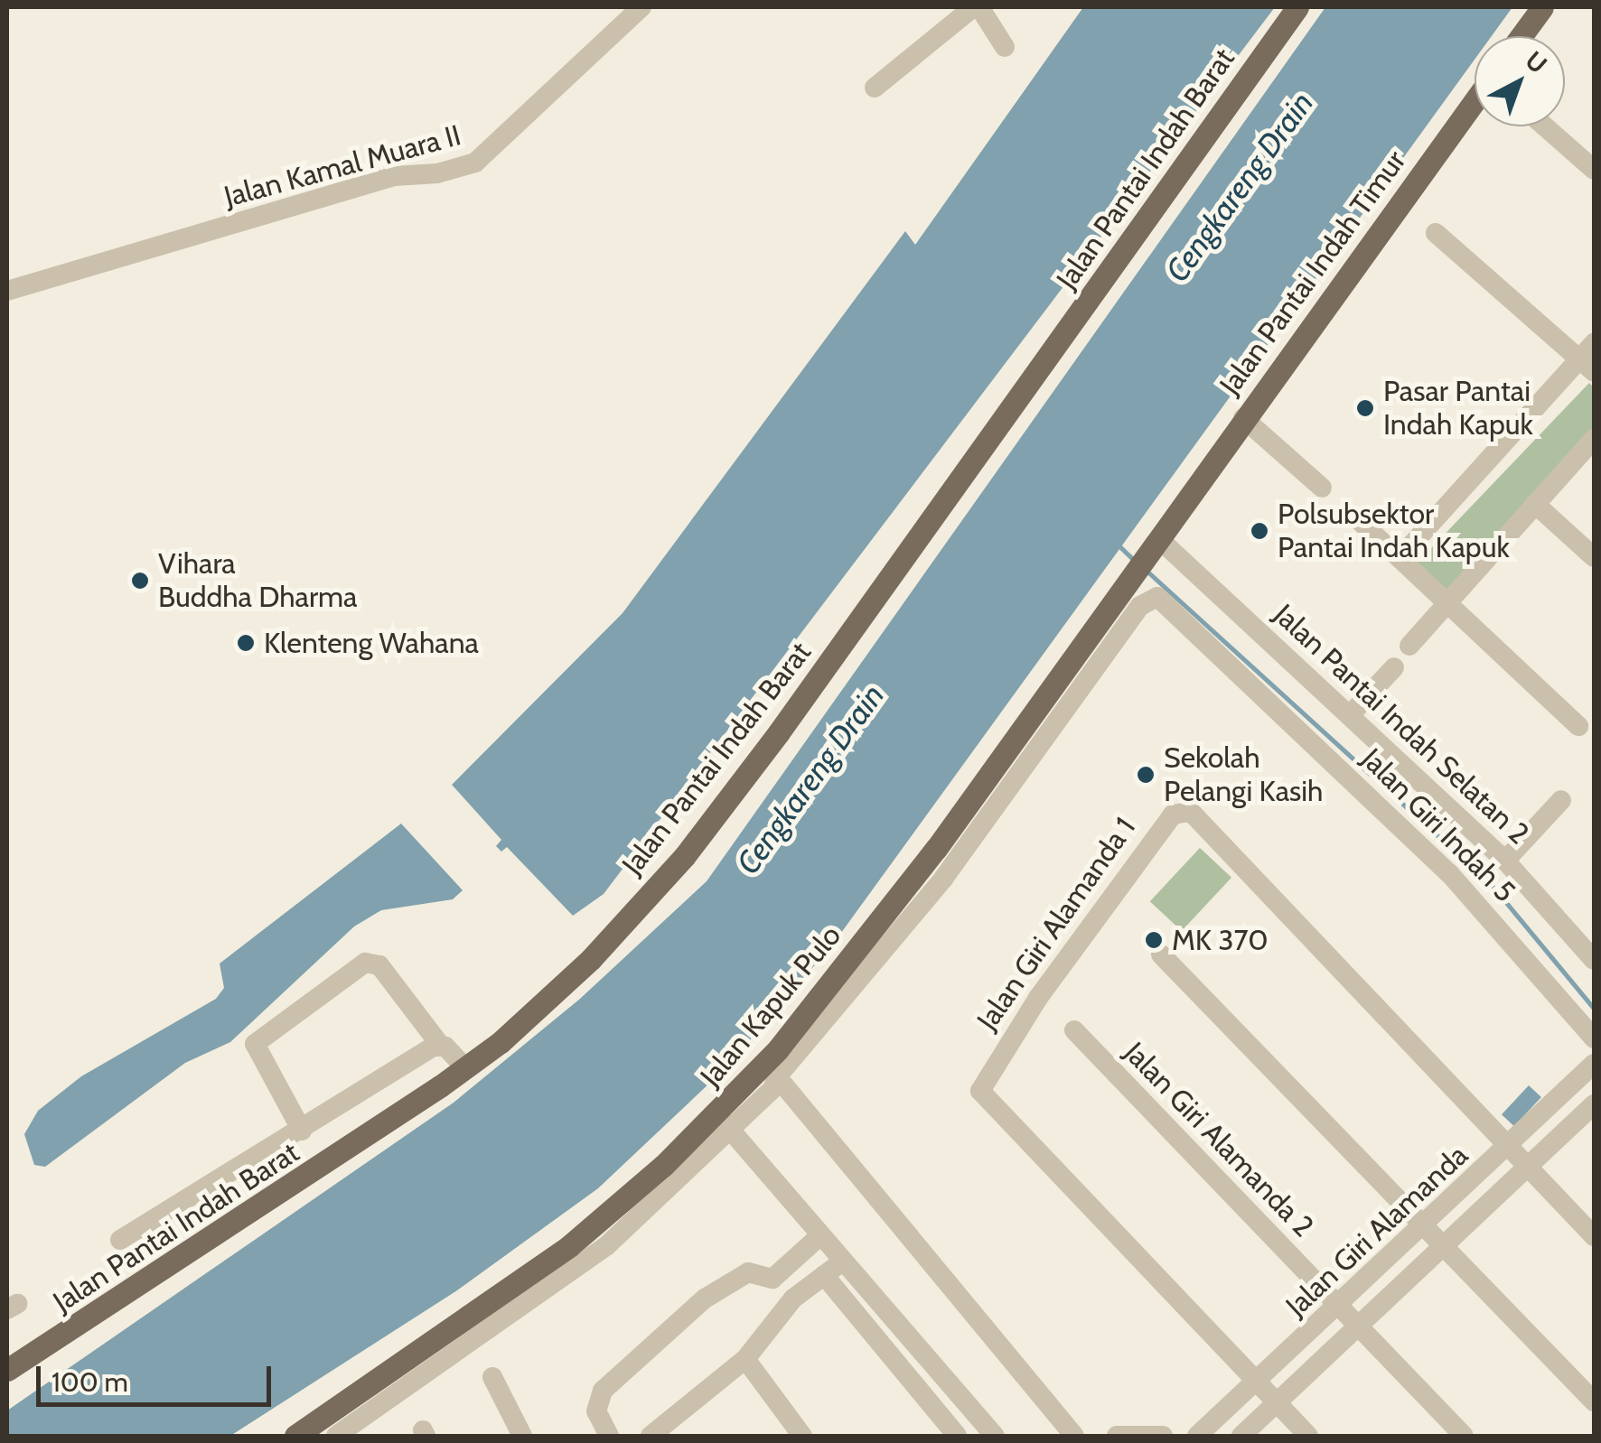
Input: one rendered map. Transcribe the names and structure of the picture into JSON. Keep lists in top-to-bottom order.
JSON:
{
  "streets": {
    "main road": ["Jalan Pantai Indah Barat", "Jalan Pantai Indah Timur", "Jalan Kapuk Pulo"],
    "street": [
      "Jalan Kamal Muara II",
      "Jalan Pantai Indah Selatan 2",
      "Jalan Giri Indah 5",
      "Jalan Giri Alamanda 1",
      "Jalan Giri Alamanda 2",
      "Jalan Giri Alamanda"
    ]
  },
  "crossings": [
    ["Jalan Pantai Indah Timur", "Jalan Kapuk Pulo"],
    ["Jalan Pantai Indah Selatan 2", "Jalan Kapuk Pulo"],
    ["Jalan Giri Alamanda 1", "Jalan Giri Alamanda"],
    ["Jalan Giri Alamanda 2", "Jalan Giri Alamanda"]
  ],
  "water": ["Cengkareng Drain"],
  "places": [
    "Pasar Pantai Indah Kapuk",
    "Polsubsektor Pantai Indah Kapuk",
    "Vihara Buddha Dharma",
    "Klenteng Wahana",
    "Sekolah Pelangi Kasih",
    "MK 370"
  ],
  "scale_bar": "100 m",
  "north": "top right"
}
